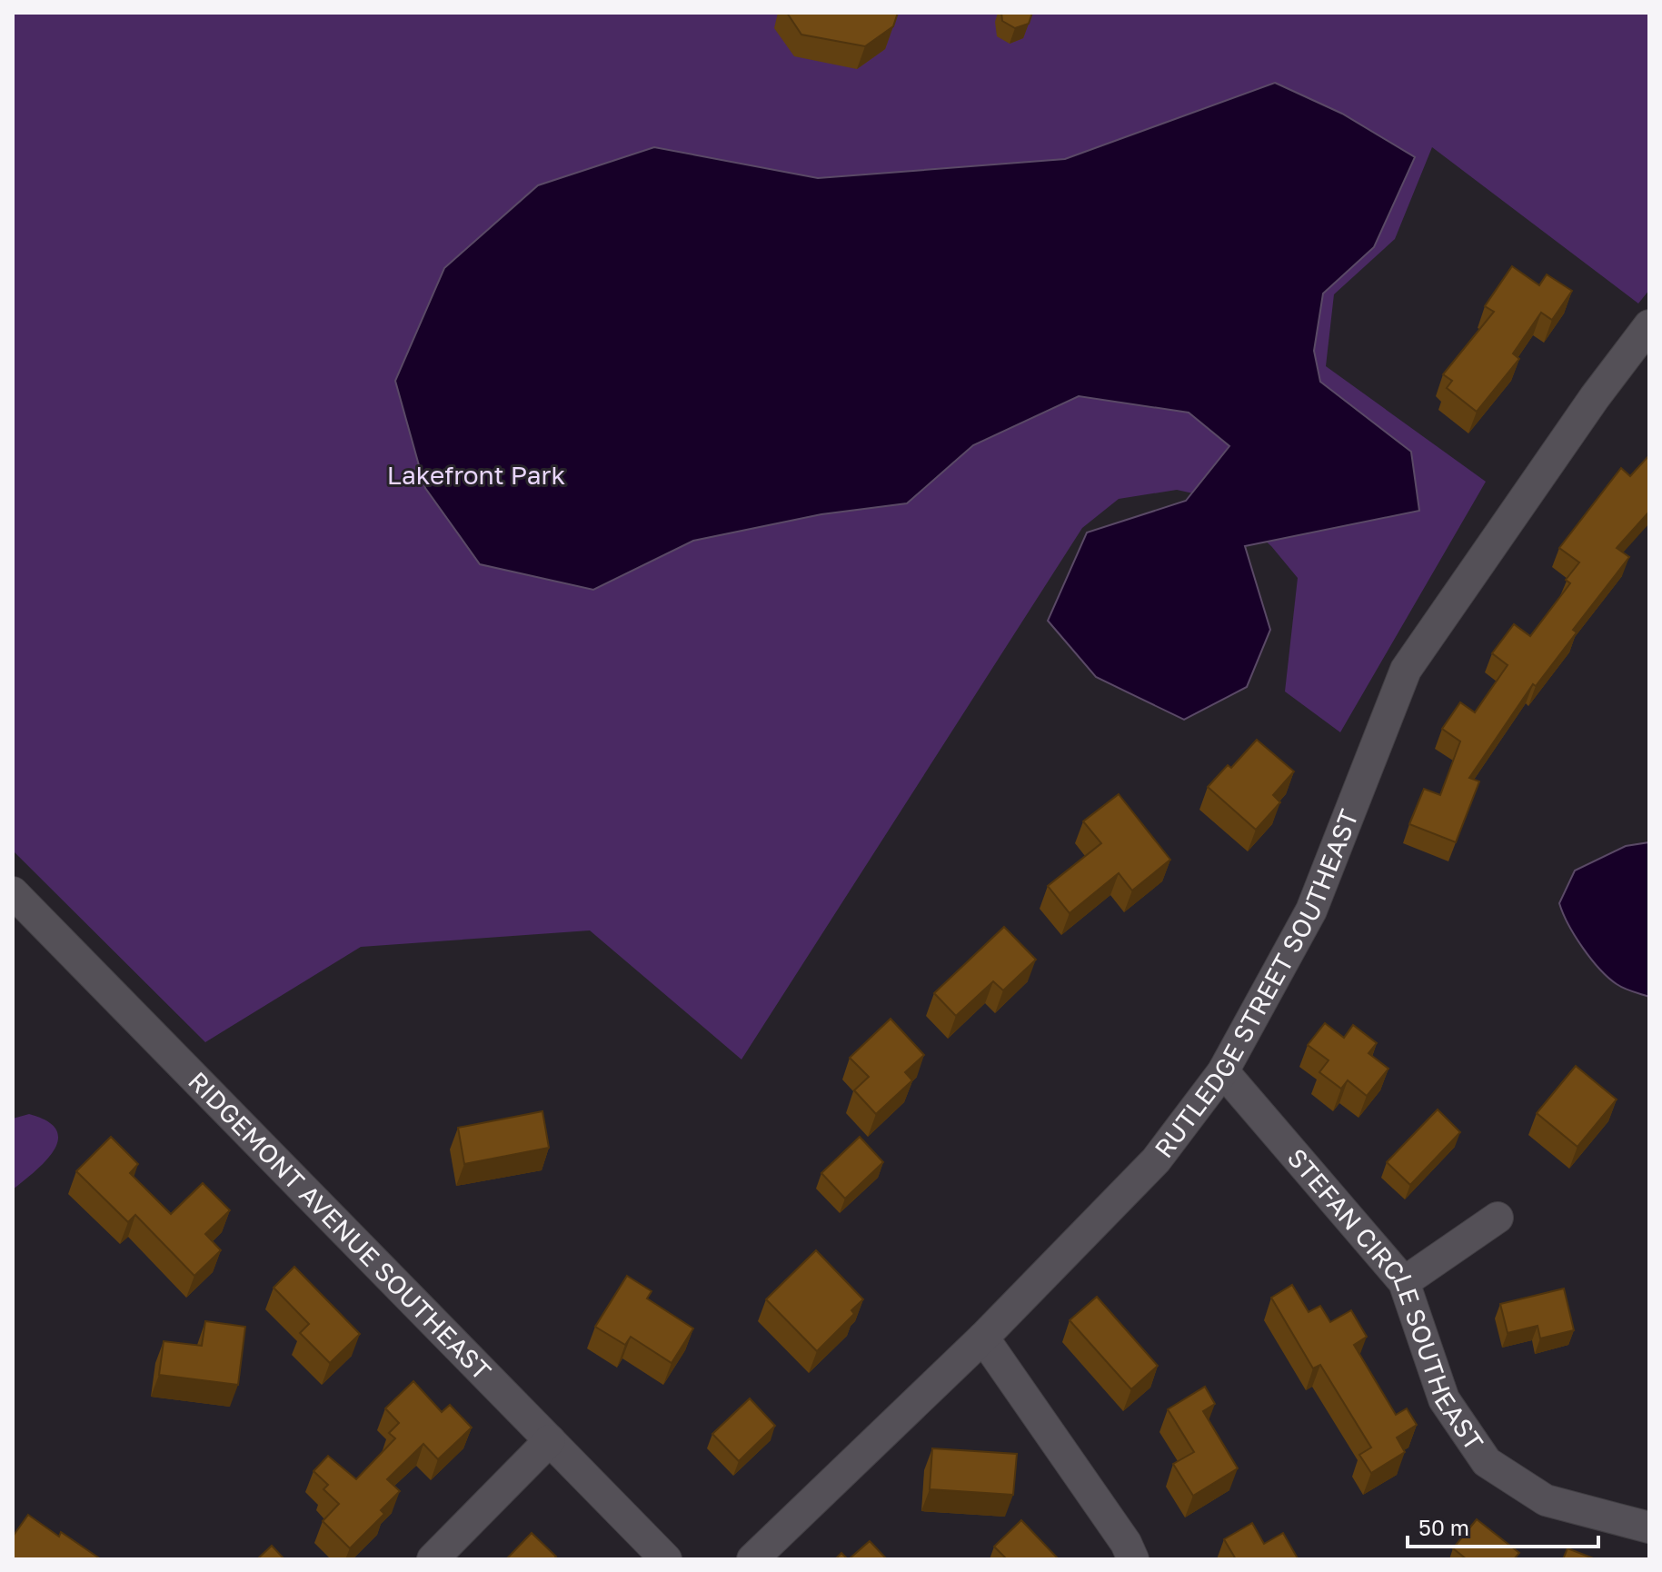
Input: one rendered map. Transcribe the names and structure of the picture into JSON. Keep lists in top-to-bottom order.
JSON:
{
  "streets": {
    "street": ["RUTLEDGE STREET SOUTHEAST", "RIDGEMONT AVENUE SOUTHEAST", "STEFAN CIRCLE SOUTHEAST"]
  },
  "crossings": [
    ["RUTLEDGE STREET SOUTHEAST", "STEFAN CIRCLE SOUTHEAST"]
  ],
  "parks": ["Lakefront Park"],
  "scale_bar": "50 m"
}
